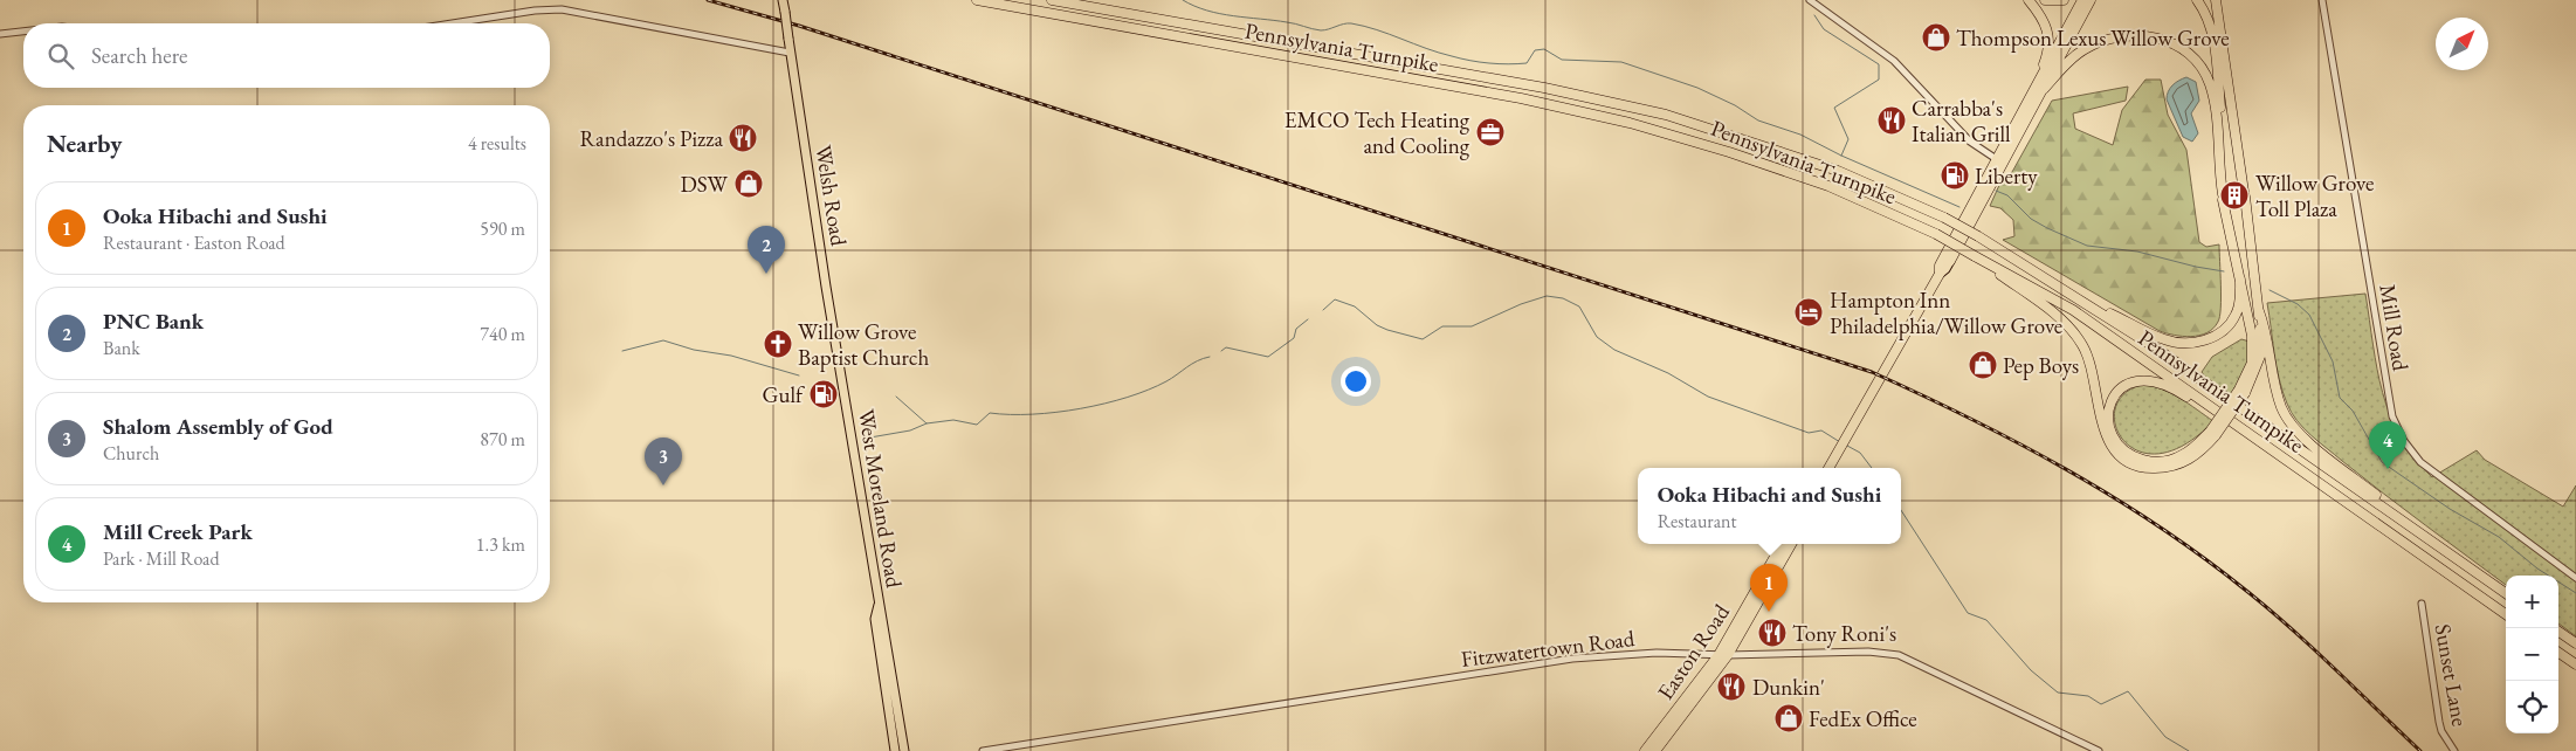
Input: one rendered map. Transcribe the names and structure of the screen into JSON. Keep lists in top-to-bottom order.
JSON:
{
  "streets": {
    "highway": ["Pennsylvania Turnpike", "Easton Road"],
    "main road": ["Welsh Road", "West Moreland Road"],
    "street": ["Mill Road", "Fitzwatertown Road", "Sunset Lane"]
  },
  "crossings": [
    ["Welsh Road", "West Moreland Road"],
    ["Fitzwatertown Road", "Easton Road"]
  ],
  "places": {
    "shop": [
      "Thompson Lexus Willow Grove",
      "DSW",
      "Pep Boys",
      "FedEx Office"
    ],
    "restaurant": [
      "Carrabba's Italian Grill",
      "Randazzo's Pizza",
      "Tony Roni's",
      "Dunkin'"
    ],
    "office": ["EMCO Tech Heating and Cooling"],
    "fuel station": ["Liberty", "Gulf"],
    "building": ["Willow Grove Toll Plaza"],
    "hotel": ["Hampton Inn Philadelphia/Willow Grove"],
    "church": ["Willow Grove Baptist Church"]
  },
  "north": "top right",
  "page": {
    "search": "Search here",
    "heading": ["Nearby", "4 results"],
    "list": [
      {
        "mark": "1",
        "name": "Ooka Hibachi and Sushi",
        "note": "Restaurant · Easton Road",
        "value": "590 m"
      },
      {
        "mark": "2",
        "name": "PNC Bank",
        "note": "Bank",
        "value": "740 m"
      },
      {
        "mark": "3",
        "name": "Shalom Assembly of God",
        "note": "Church",
        "value": "870 m"
      },
      {
        "mark": "4",
        "name": "Mill Creek Park",
        "note": "Park · Mill Road",
        "value": "1.3 km"
      }
    ],
    "pins": [
      "2",
      "4",
      "3",
      "1"
    ],
    "popup": ["Ooka Hibachi and Sushi", "Restaurant"],
    "map_buttons": ["+", "−"]
  }
}
